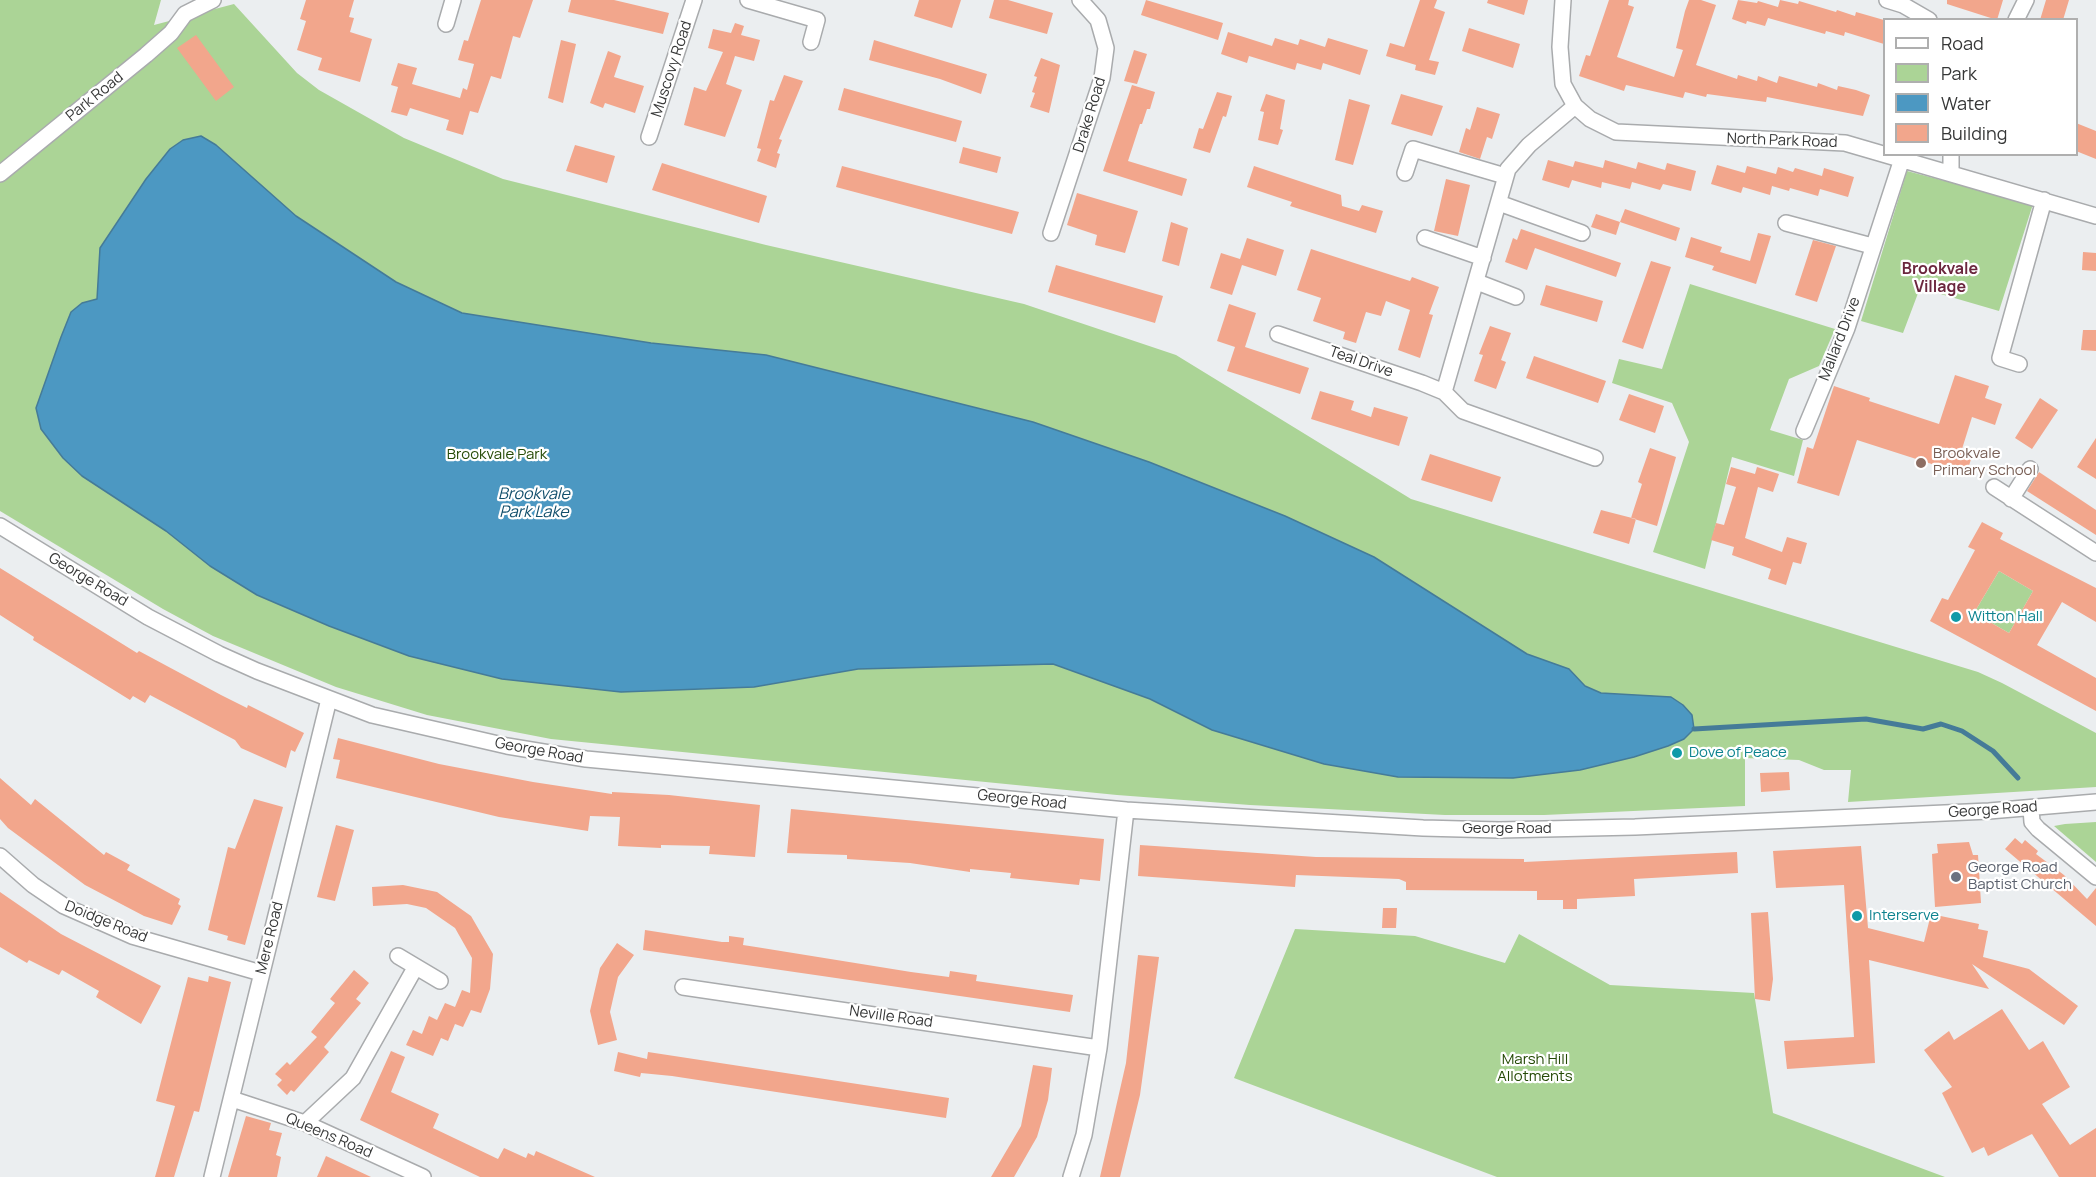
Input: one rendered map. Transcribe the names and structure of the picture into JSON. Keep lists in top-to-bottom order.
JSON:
{
  "streets": {
    "street": [
      "Muscovy Road",
      "Park Road",
      "Drake Road",
      "North Park Road",
      "Mallard Drive",
      "Teal Drive",
      "George Road",
      "Doidge Road",
      "Mere Road",
      "Neville Road",
      "Queens Road"
    ]
  },
  "crossings": [
    ["North Park Road", "Mallard Drive"],
    ["George Road", "Mere Road"],
    ["Doidge Road", "Mere Road"],
    ["Mere Road", "Queens Road"]
  ],
  "districts": ["Brookvale Village"],
  "water": ["Brookvale Park Lake"],
  "parks": ["Brookvale Park", "Marsh Hill Allotments"],
  "places": [
    "Brookvale Primary School",
    "Witton Hall",
    "Dove of Peace",
    "George Road Baptist Church",
    "Interserve"
  ],
  "legend": [
    "Road",
    "Park",
    "Water",
    "Building"
  ]
}
